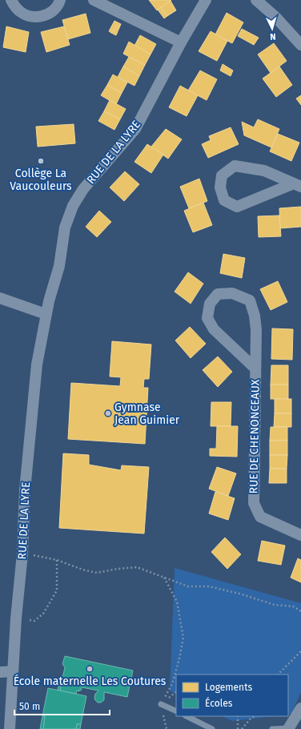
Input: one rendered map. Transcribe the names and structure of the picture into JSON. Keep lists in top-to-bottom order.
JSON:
{
  "streets": {
    "street": ["RUE DE LA LYRE", "RUE DE CHENONCEAUX"]
  },
  "places": ["Collège La Vaucouleurs", "Gymnase Jean Guimier", "École maternelle Les Coutures"],
  "legend": ["Logements", "Écoles"],
  "scale_bar": "50 m",
  "north": "bottom"
}
